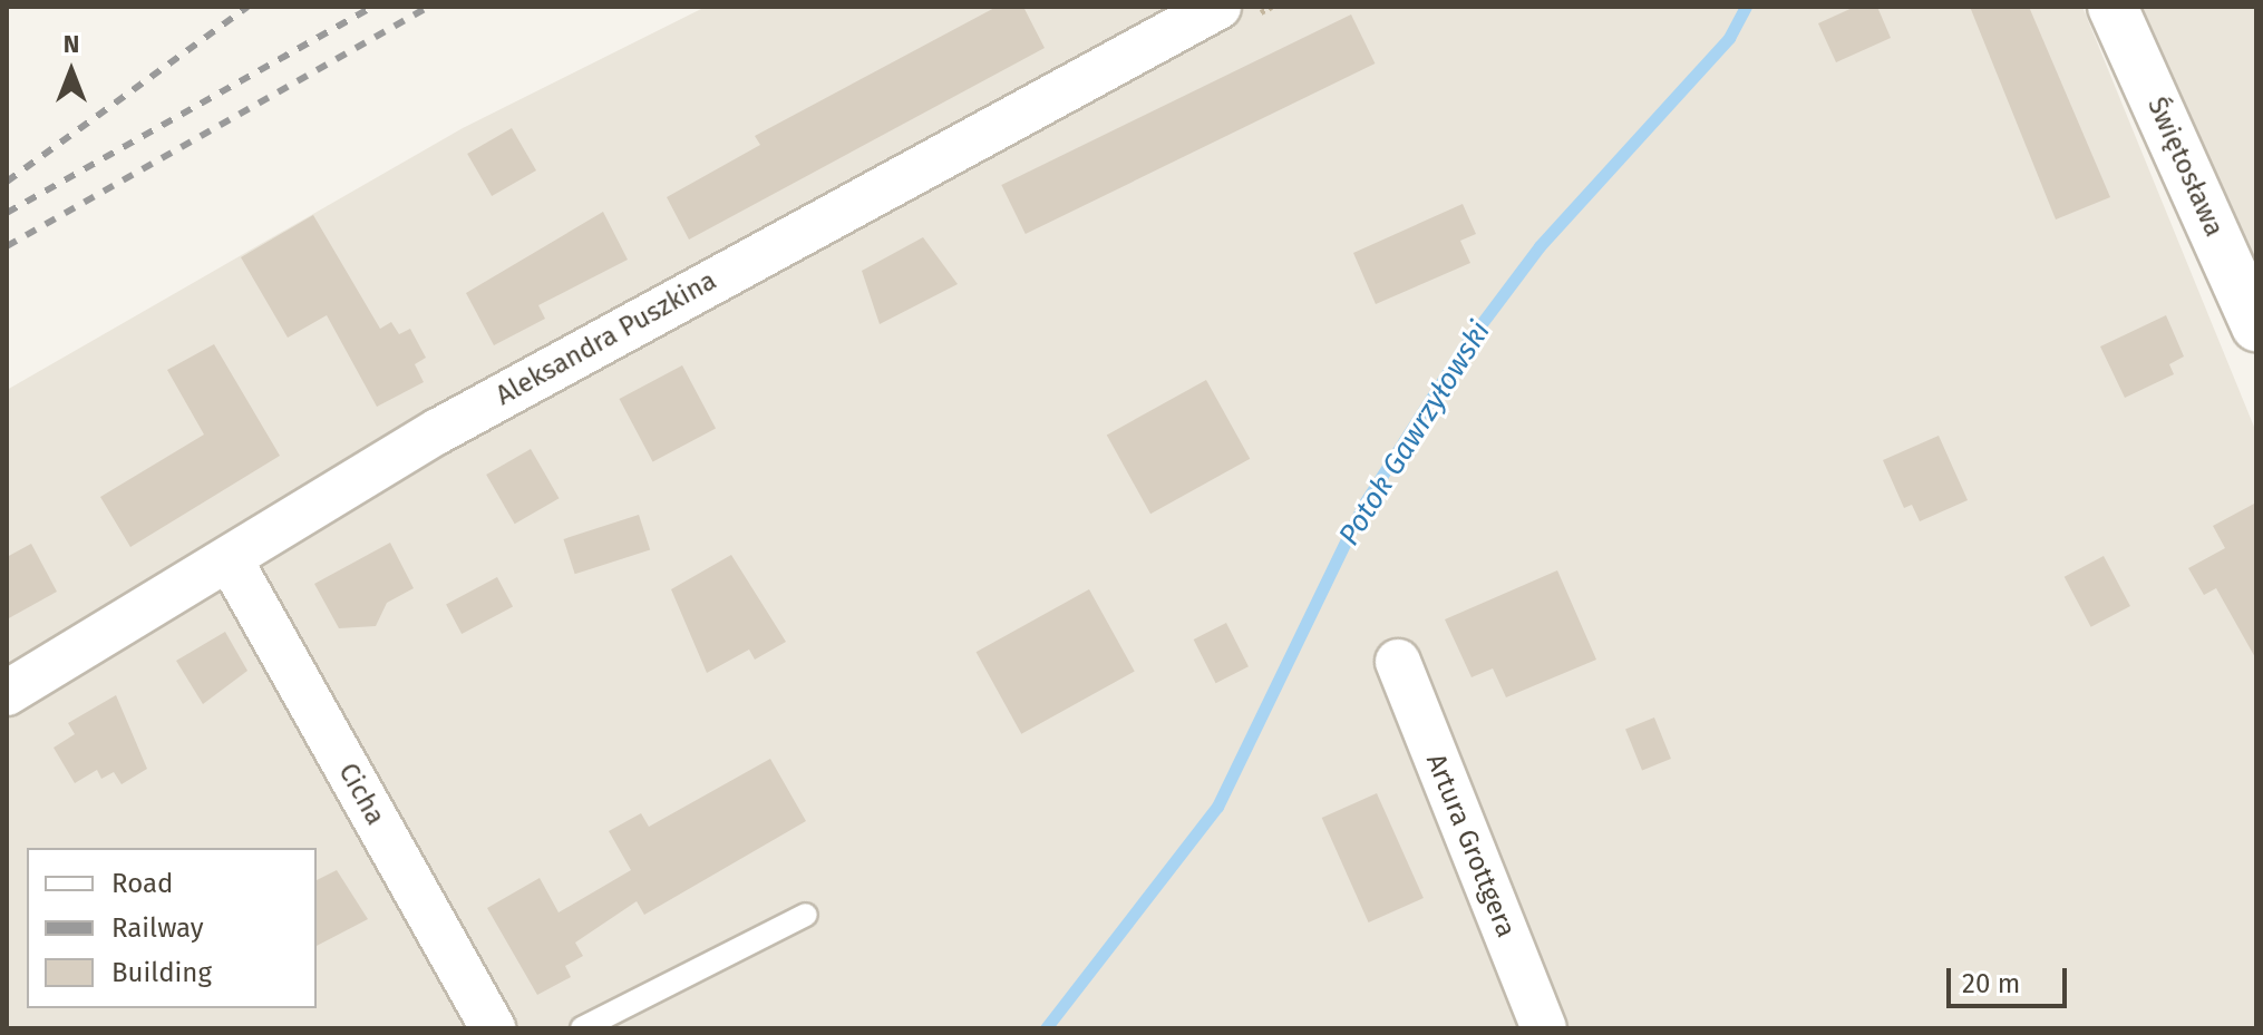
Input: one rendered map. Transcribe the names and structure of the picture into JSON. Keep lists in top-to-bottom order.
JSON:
{
  "streets": {
    "street": [
      "Świętosława",
      "Aleksandra Puszkina",
      "Cicha",
      "Artura Grottgera"
    ]
  },
  "crossings": [
    ["Aleksandra Puszkina", "Cicha"]
  ],
  "water": ["Potok Gawrzyłowski"],
  "legend": ["Road", "Railway", "Building"],
  "scale_bar": "20 m",
  "north": "top"
}
